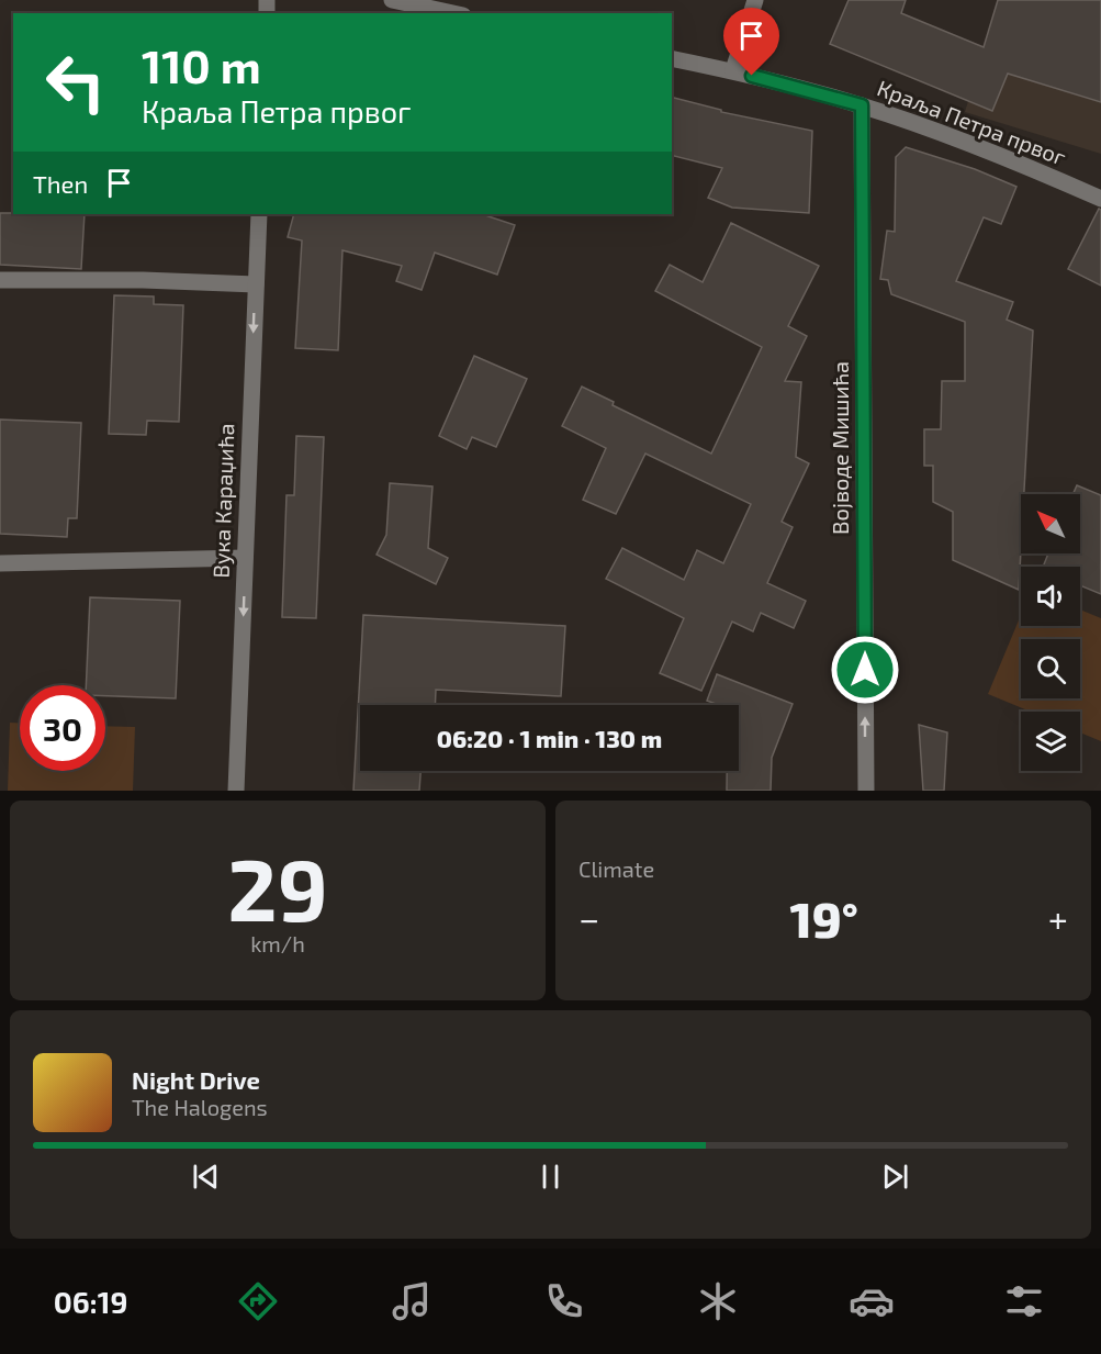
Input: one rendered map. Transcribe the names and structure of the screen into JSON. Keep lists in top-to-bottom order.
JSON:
{
  "streets": {
    "street": ["Краља Петра првог", "Војводе Мишића", "Вука Караџића"]
  },
  "crossings": [
    ["Краља Петра првог", "Војводе Мишића"]
  ],
  "one_way": ["Војводе Мишића", "Вука Караџића"],
  "north": "top left",
  "page": {
    "turn": ["110 m", "Краља Петра првог"],
    "then": "Then",
    "limit": "30",
    "trip": "06:20 · 1 min · 130 m",
    "tile": [
      ["29", "km/h"],
      "Climate"
    ],
    "heat": ["−", "19°", "+"],
    "song": ["Night Drive", "The Halogens"],
    "tabs": "06:19"
  }
}
